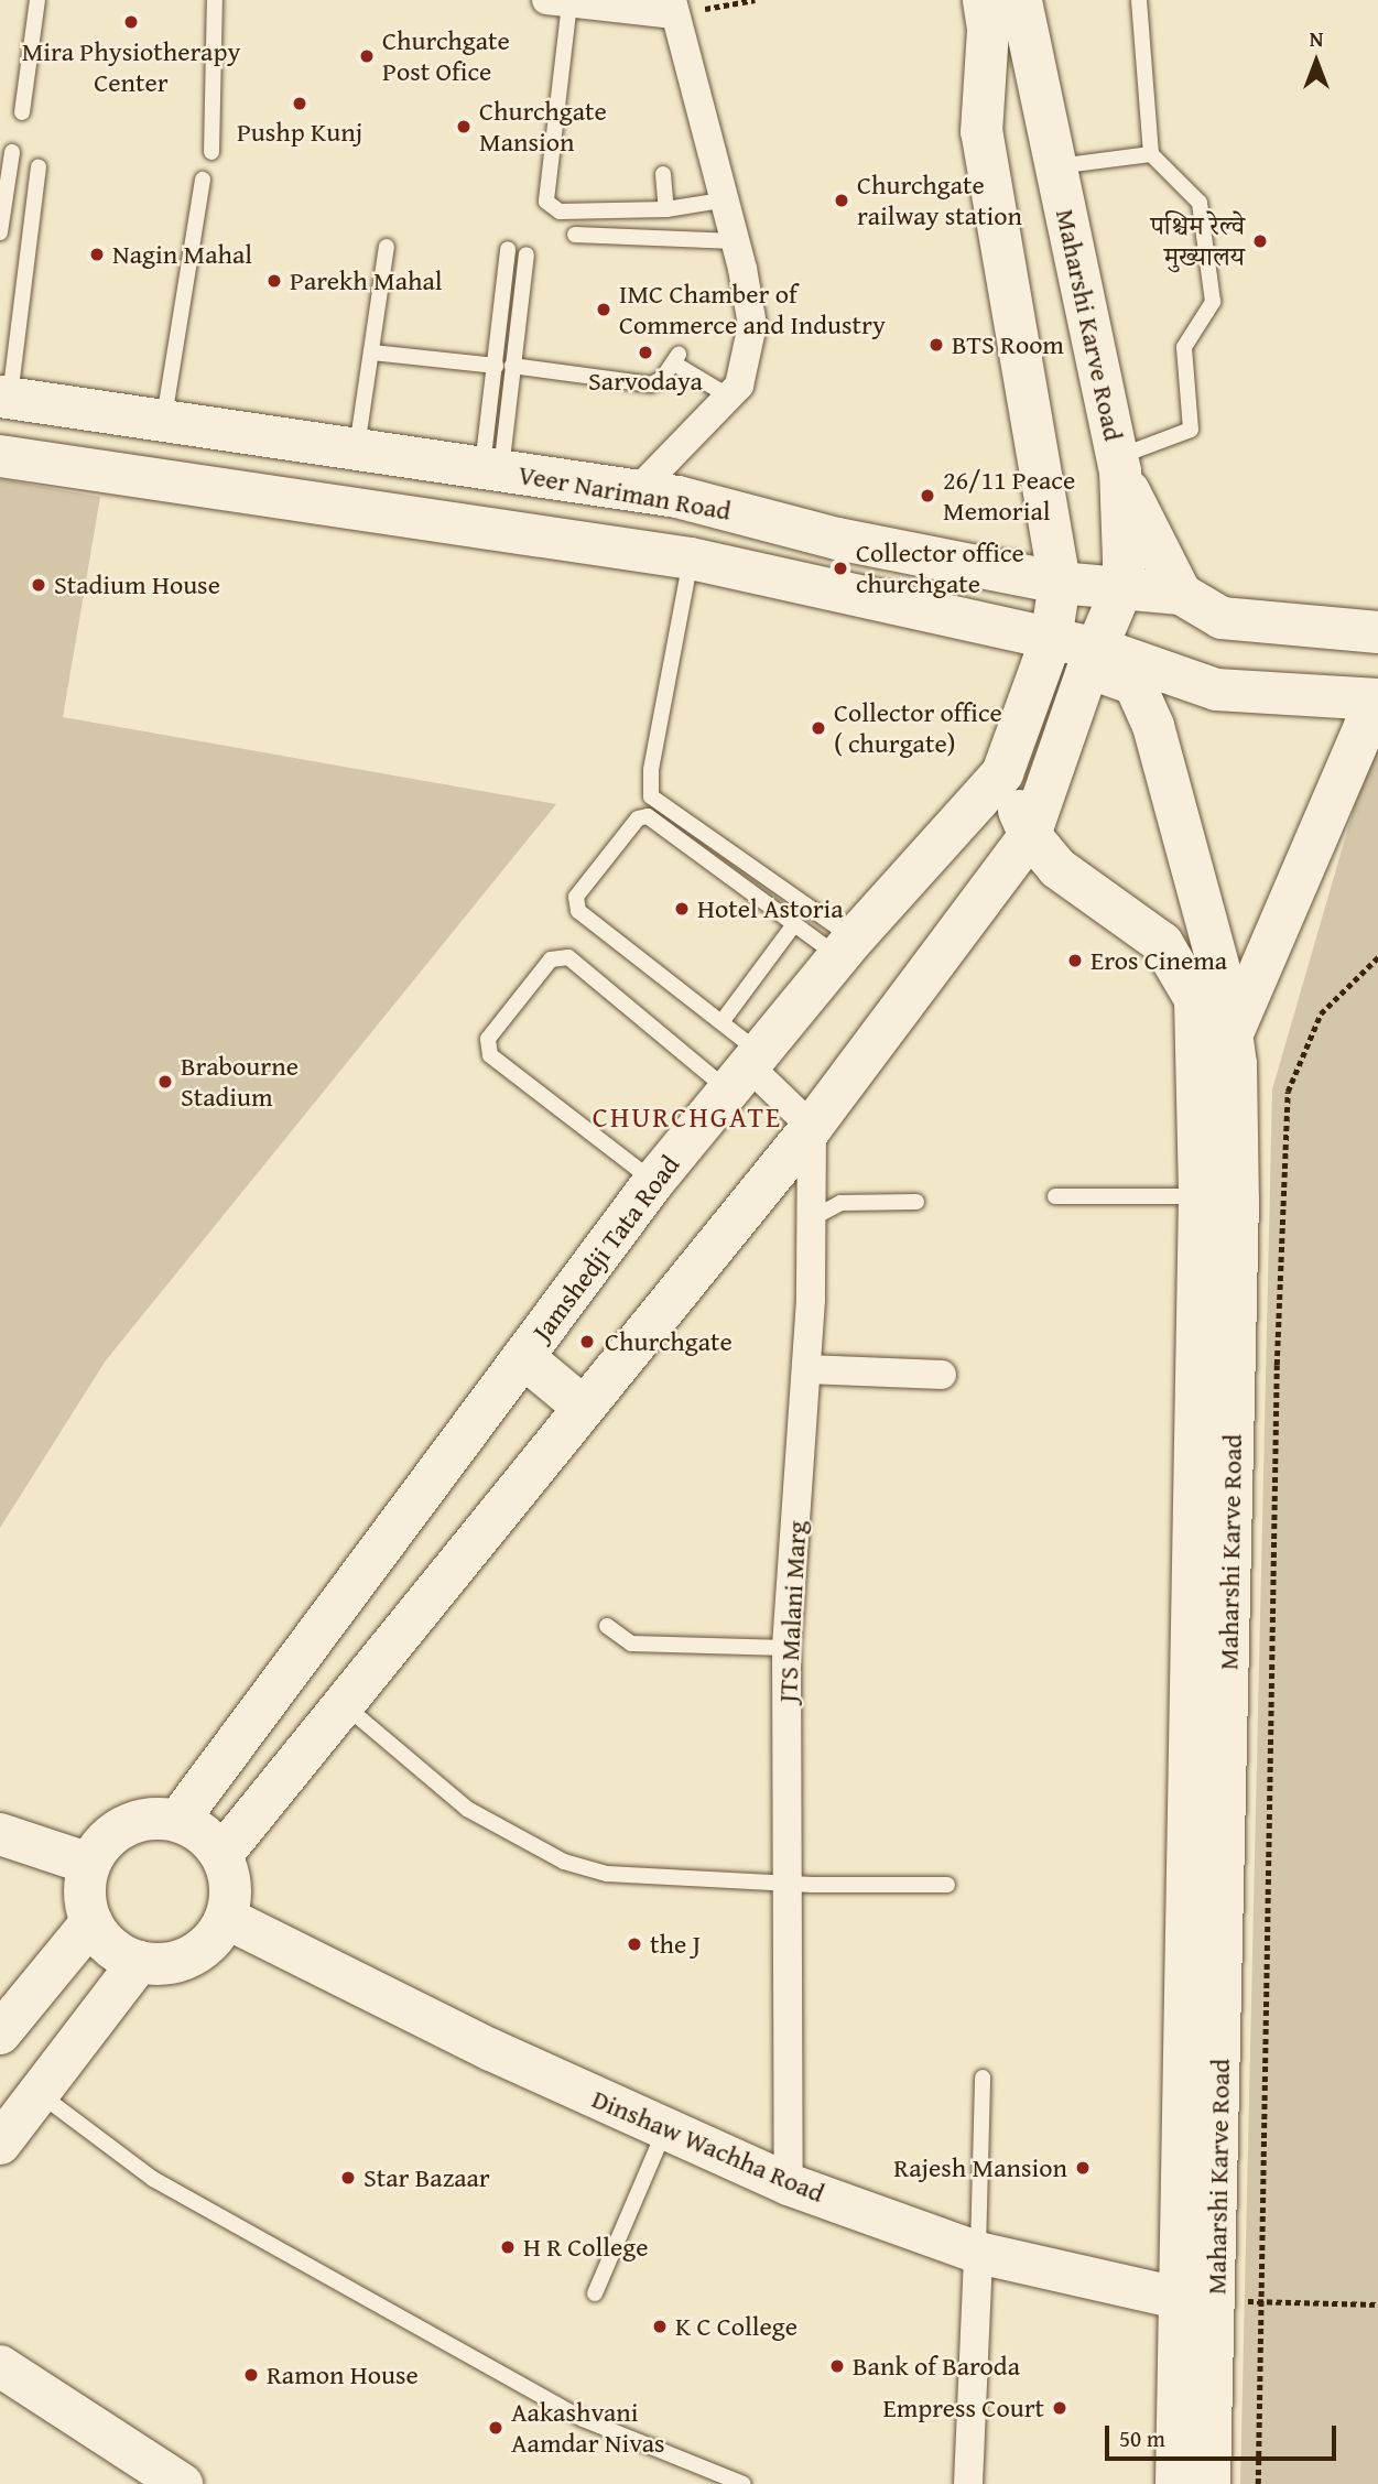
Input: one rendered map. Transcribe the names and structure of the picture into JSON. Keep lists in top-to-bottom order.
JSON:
{
  "streets": {
    "main road": [
      "Maharshi Karve Road",
      "Veer Nariman Road",
      "Jamshedji Tata Road",
      "Dinshaw Wachha Road"
    ],
    "street": ["JTS Malani Marg"]
  },
  "crossings": [
    ["Maharshi Karve Road", "Veer Nariman Road"],
    ["Maharshi Karve Road", "Jamshedji Tata Road"],
    ["Maharshi Karve Road", "Dinshaw Wachha Road"],
    ["Veer Nariman Road", "Jamshedji Tata Road"],
    ["Jamshedji Tata Road", "Dinshaw Wachha Road"],
    ["JTS Malani Marg", "Dinshaw Wachha Road"]
  ],
  "districts": ["CHURCHGATE"],
  "places": [
    "Mira Physiotherapy Center",
    "Churchgate Post Ofice",
    "Pushp Kunj",
    "Churchgate Mansion",
    "Churchgate railway station",
    "पश्चिम रेल्वे मुख्यालय",
    "Nagin Mahal",
    "Parekh Mahal",
    "IMC Chamber of Commerce and Industry",
    "BTS Room",
    "Sarvodaya",
    "26/11 Peace Memorial",
    "Collector office churchgate",
    "Stadium House",
    "Collector office ( churgate)",
    "Hotel Astoria",
    "Eros Cinema",
    "Brabourne Stadium",
    "Churchgate",
    "the J",
    "Rajesh Mansion",
    "Star Bazaar",
    "H R College",
    "K C College",
    "Bank of Baroda",
    "Ramon House",
    "Empress Court",
    "Aakashvani Aamdar Nivas"
  ],
  "scale_bar": "50 m",
  "north": "top"
}
